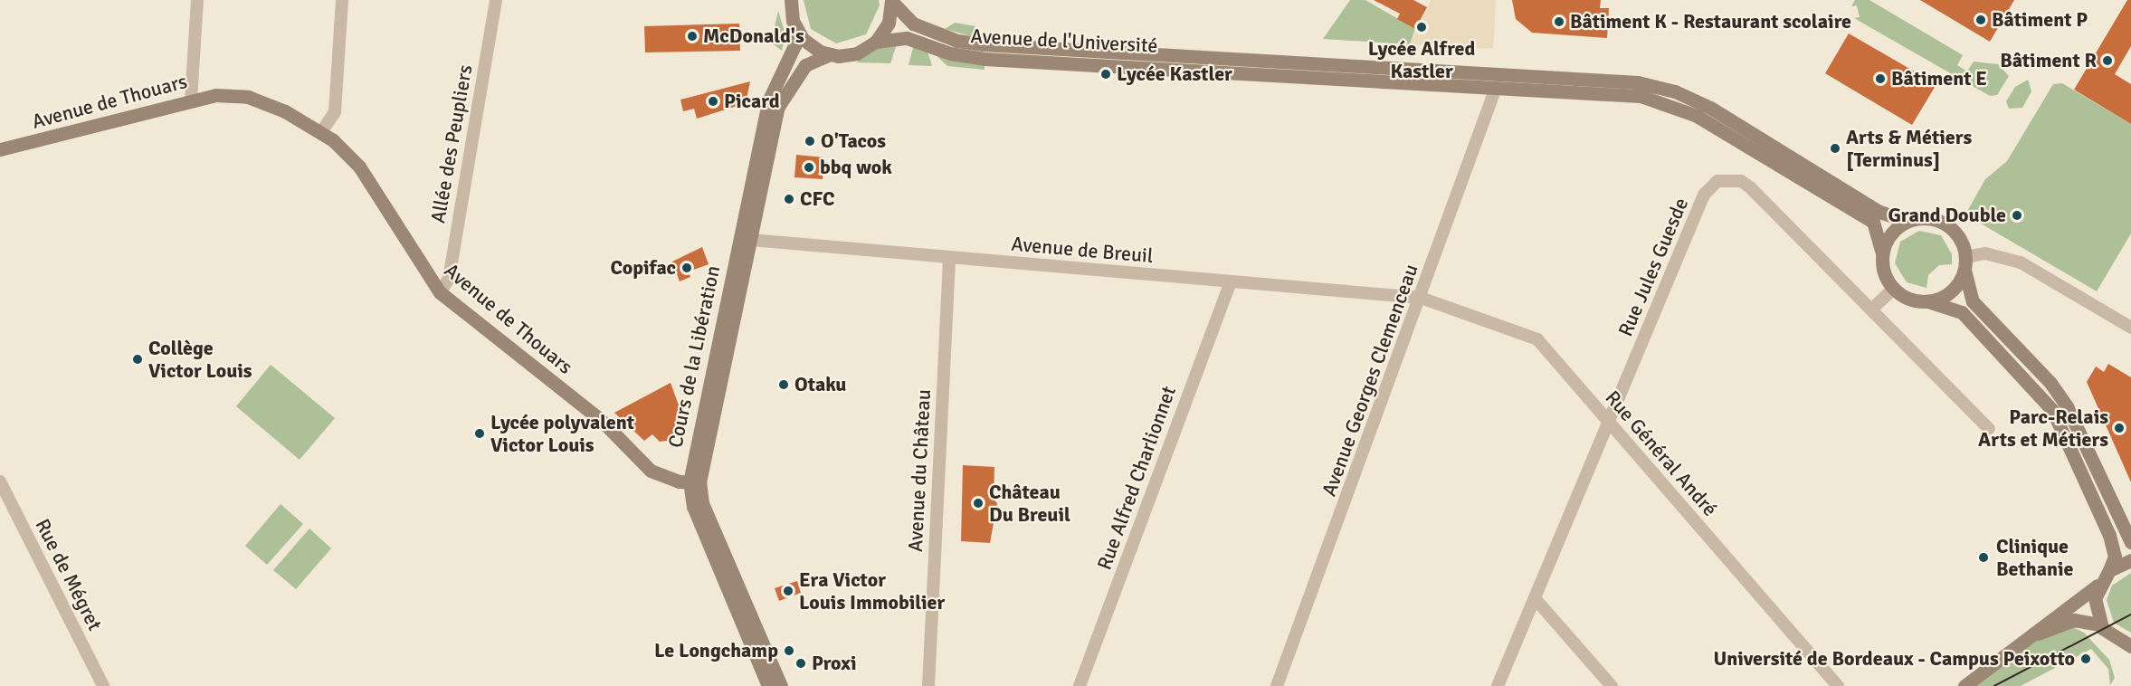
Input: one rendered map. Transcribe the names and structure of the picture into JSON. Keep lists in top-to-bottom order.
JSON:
{
  "streets": {
    "street": [
      "Avenue de l'Université",
      "Avenue de Thouars",
      "Allée des Peupliers",
      "Avenue de Breuil",
      "Rue Jules Guesde",
      "Cours de la Libération",
      "Avenue Georges Clemenceau",
      "Rue Général André",
      "Avenue du Château",
      "Rue Alfred Charlionnet",
      "Rue de Mégret"
    ]
  },
  "crossings": [
    ["Avenue de l'Université", "Avenue Georges Clemenceau"],
    ["Avenue de Thouars", "Allée des Peupliers"],
    ["Avenue de Thouars", "Cours de la Libération"],
    ["Avenue de Breuil", "Cours de la Libération"],
    ["Avenue de Breuil", "Avenue Georges Clemenceau"],
    ["Avenue de Breuil", "Rue Général André"],
    ["Avenue de Breuil", "Avenue du Château"],
    ["Avenue de Breuil", "Rue Alfred Charlionnet"],
    ["Rue Jules Guesde", "Rue Général André"],
    ["Avenue Georges Clemenceau", "Rue Général André"]
  ],
  "places": [
    "Bâtiment P",
    "Bâtiment K - Restaurant scolaire",
    "Lycée Alfred Kastler",
    "McDonald's",
    "Bâtiment R",
    "Lycée Kastler",
    "Bâtiment E",
    "Picard",
    "O'Tacos",
    "Arts & Métiers [Terminus]",
    "bbq wok",
    "CFC",
    "Grand Double",
    "Copifac",
    "Collège Victor Louis",
    "Otaku",
    "Parc-Relais Arts et Métiers",
    "Lycée polyvalent Victor Louis",
    "Château Du Breuil",
    "Clinique Bethanie",
    "Era Victor Louis Immobilier",
    "Le Longchamp",
    "Université de Bordeaux - Campus Peixotto",
    "Proxi"
  ]
}
